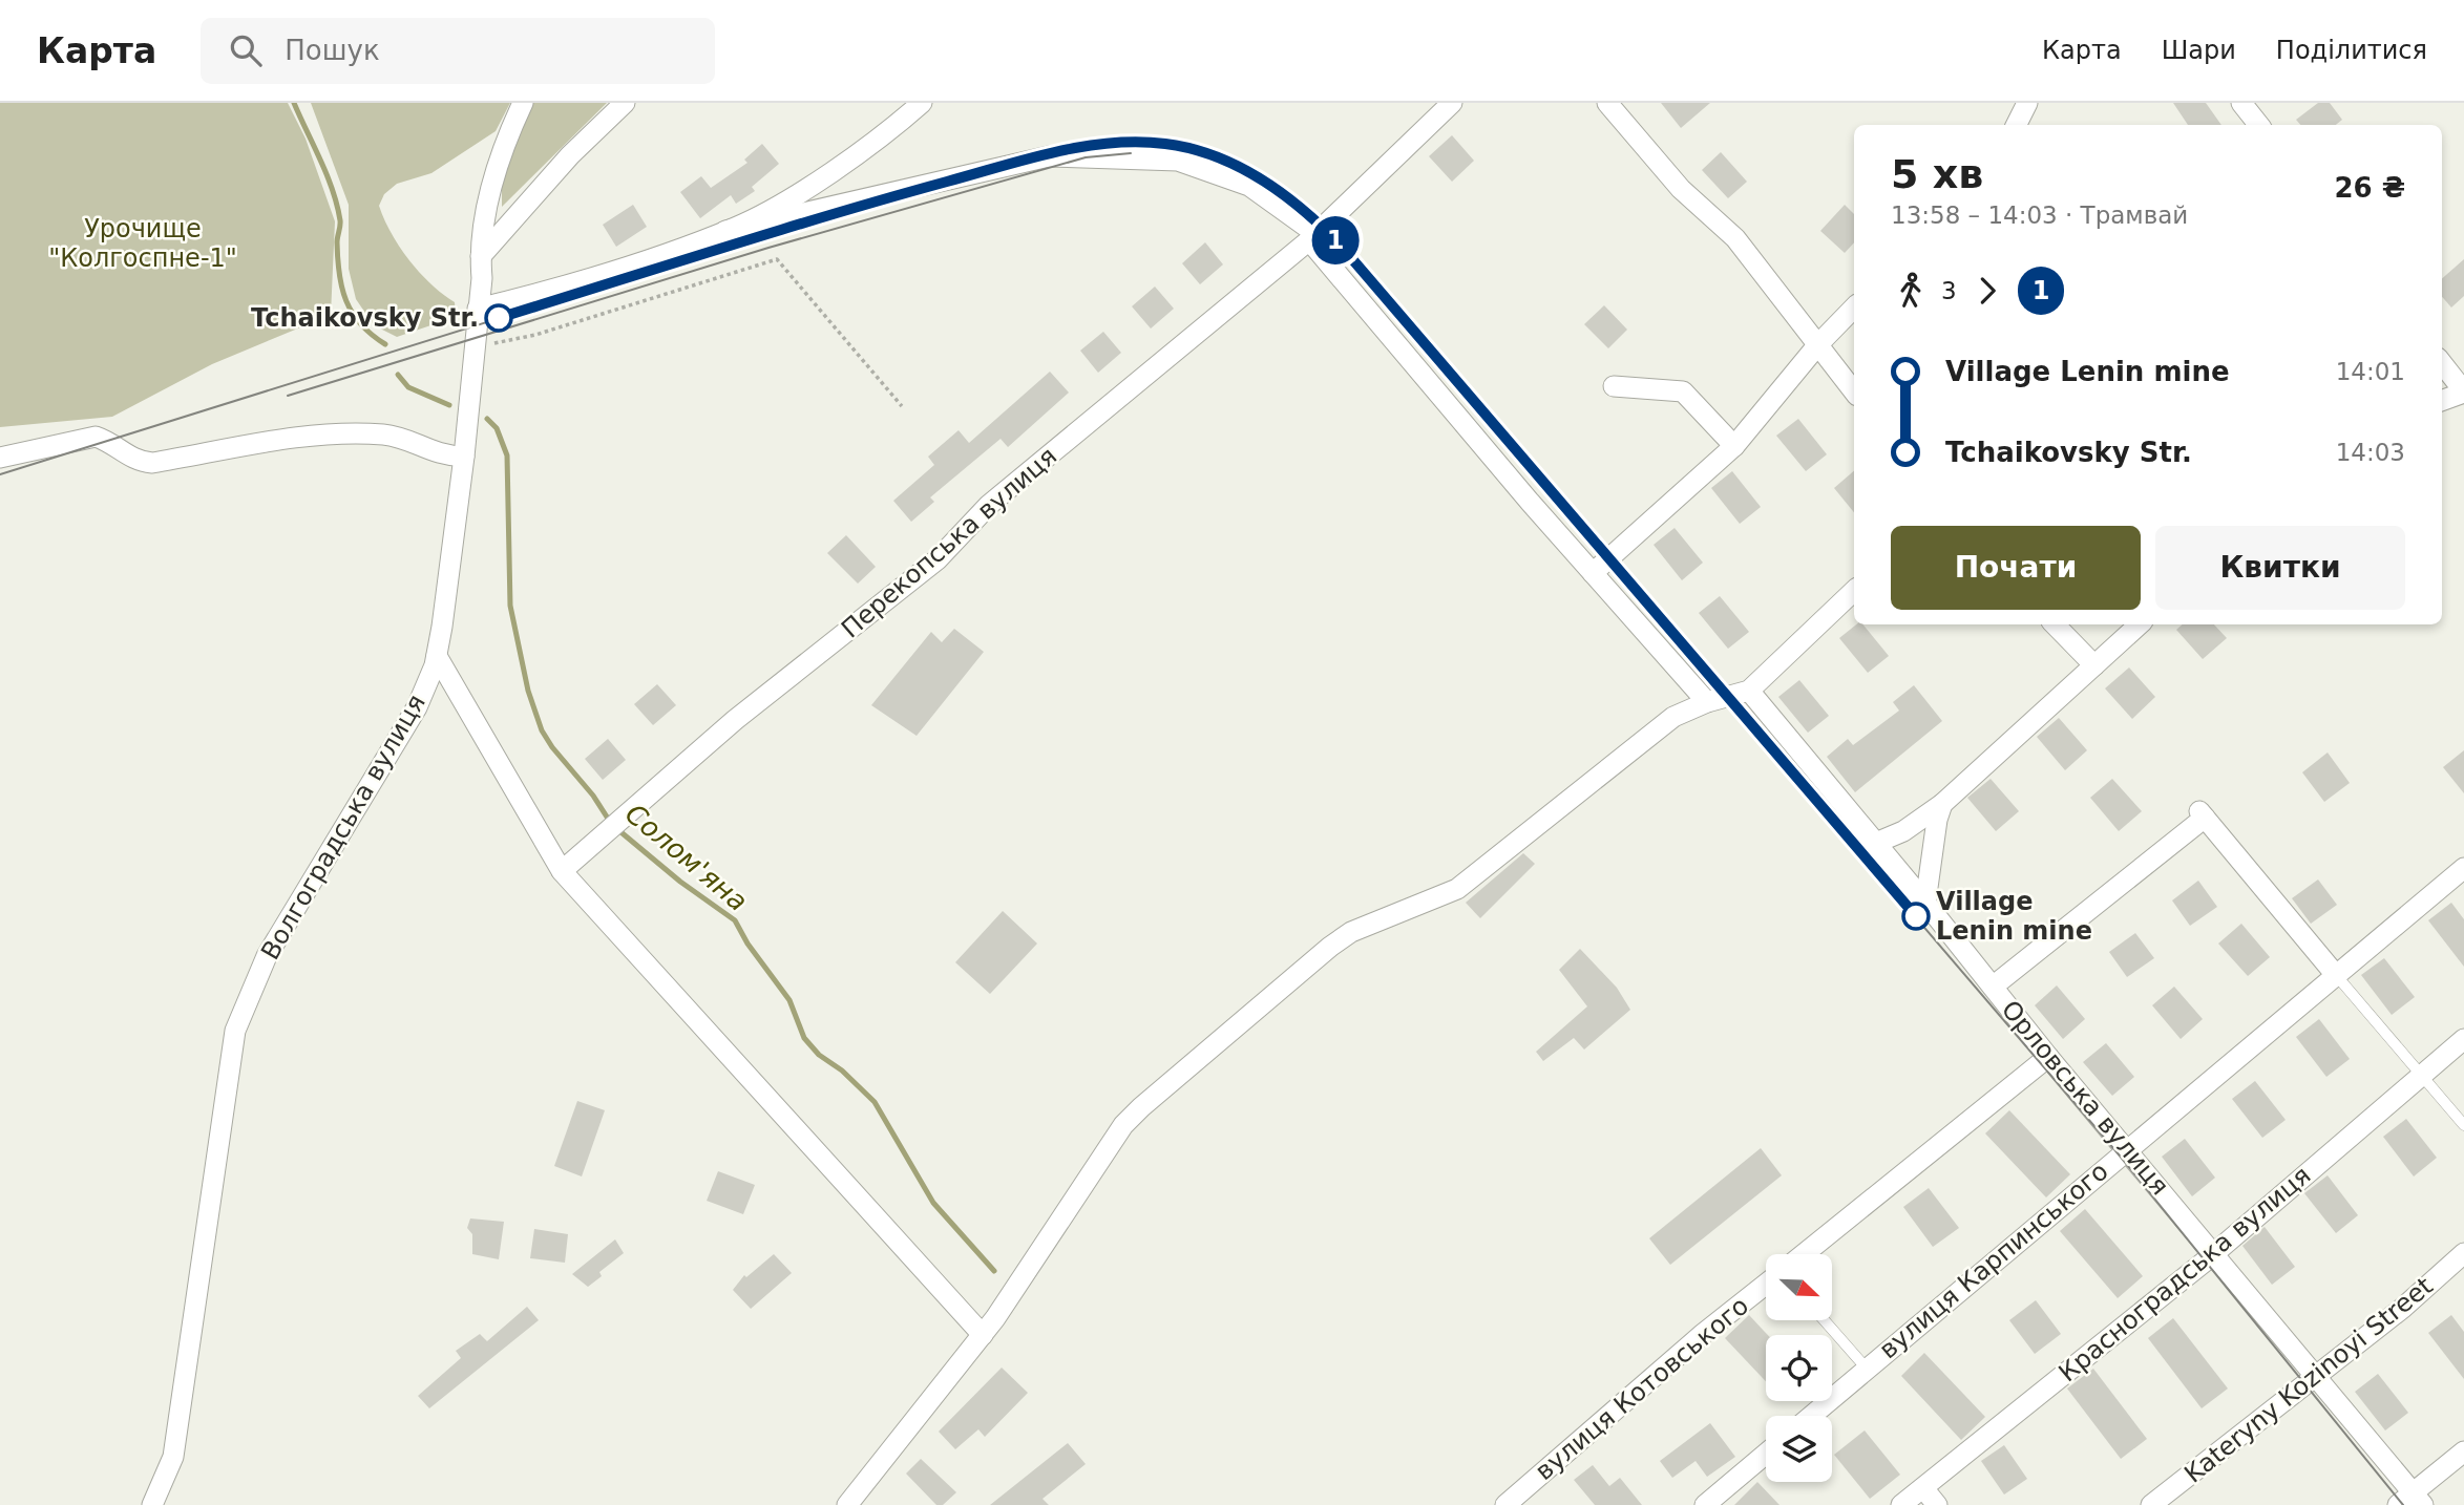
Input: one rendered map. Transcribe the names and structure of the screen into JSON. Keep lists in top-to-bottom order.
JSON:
{
  "streets": {
    "street": [
      "Перекопська вулиця",
      "Волгоградська вулиця",
      "Орловська вулиця",
      "вулиця Карпинського",
      "Красноградська вулиця",
      "Kateryny Kozinoyi Street",
      "вулиця Котовського"
    ]
  },
  "crossings": [
    ["Орловська вулиця", "вулиця Карпинського"],
    ["Орловська вулиця", "Красноградська вулиця"],
    ["Орловська вулиця", "Kateryny Kozinoyi Street"]
  ],
  "water": ["Солом'яна"],
  "parks": ["Урочище \"Колгоспне-1\""],
  "places": ["Tchaikovsky Str.", "Village Lenin mine"],
  "lines": ["tram line 1"],
  "north": "bottom right",
  "page": {
    "header": "Карта",
    "search": "Пошук",
    "nav": ["Карта", "Шари", "Поділитися"],
    "on_map": "1",
    "heading": ["5 хв", "13:58 – 14:03 · Трамвай", "26 ₴"],
    "legs": ["3", "1"],
    "list": [
      {
        "name": "Village Lenin mine",
        "value": "14:01"
      },
      {
        "name": "Tchaikovsky Str.",
        "value": "14:03"
      }
    ],
    "buttons": ["Почати", "Квитки"]
  }
}
